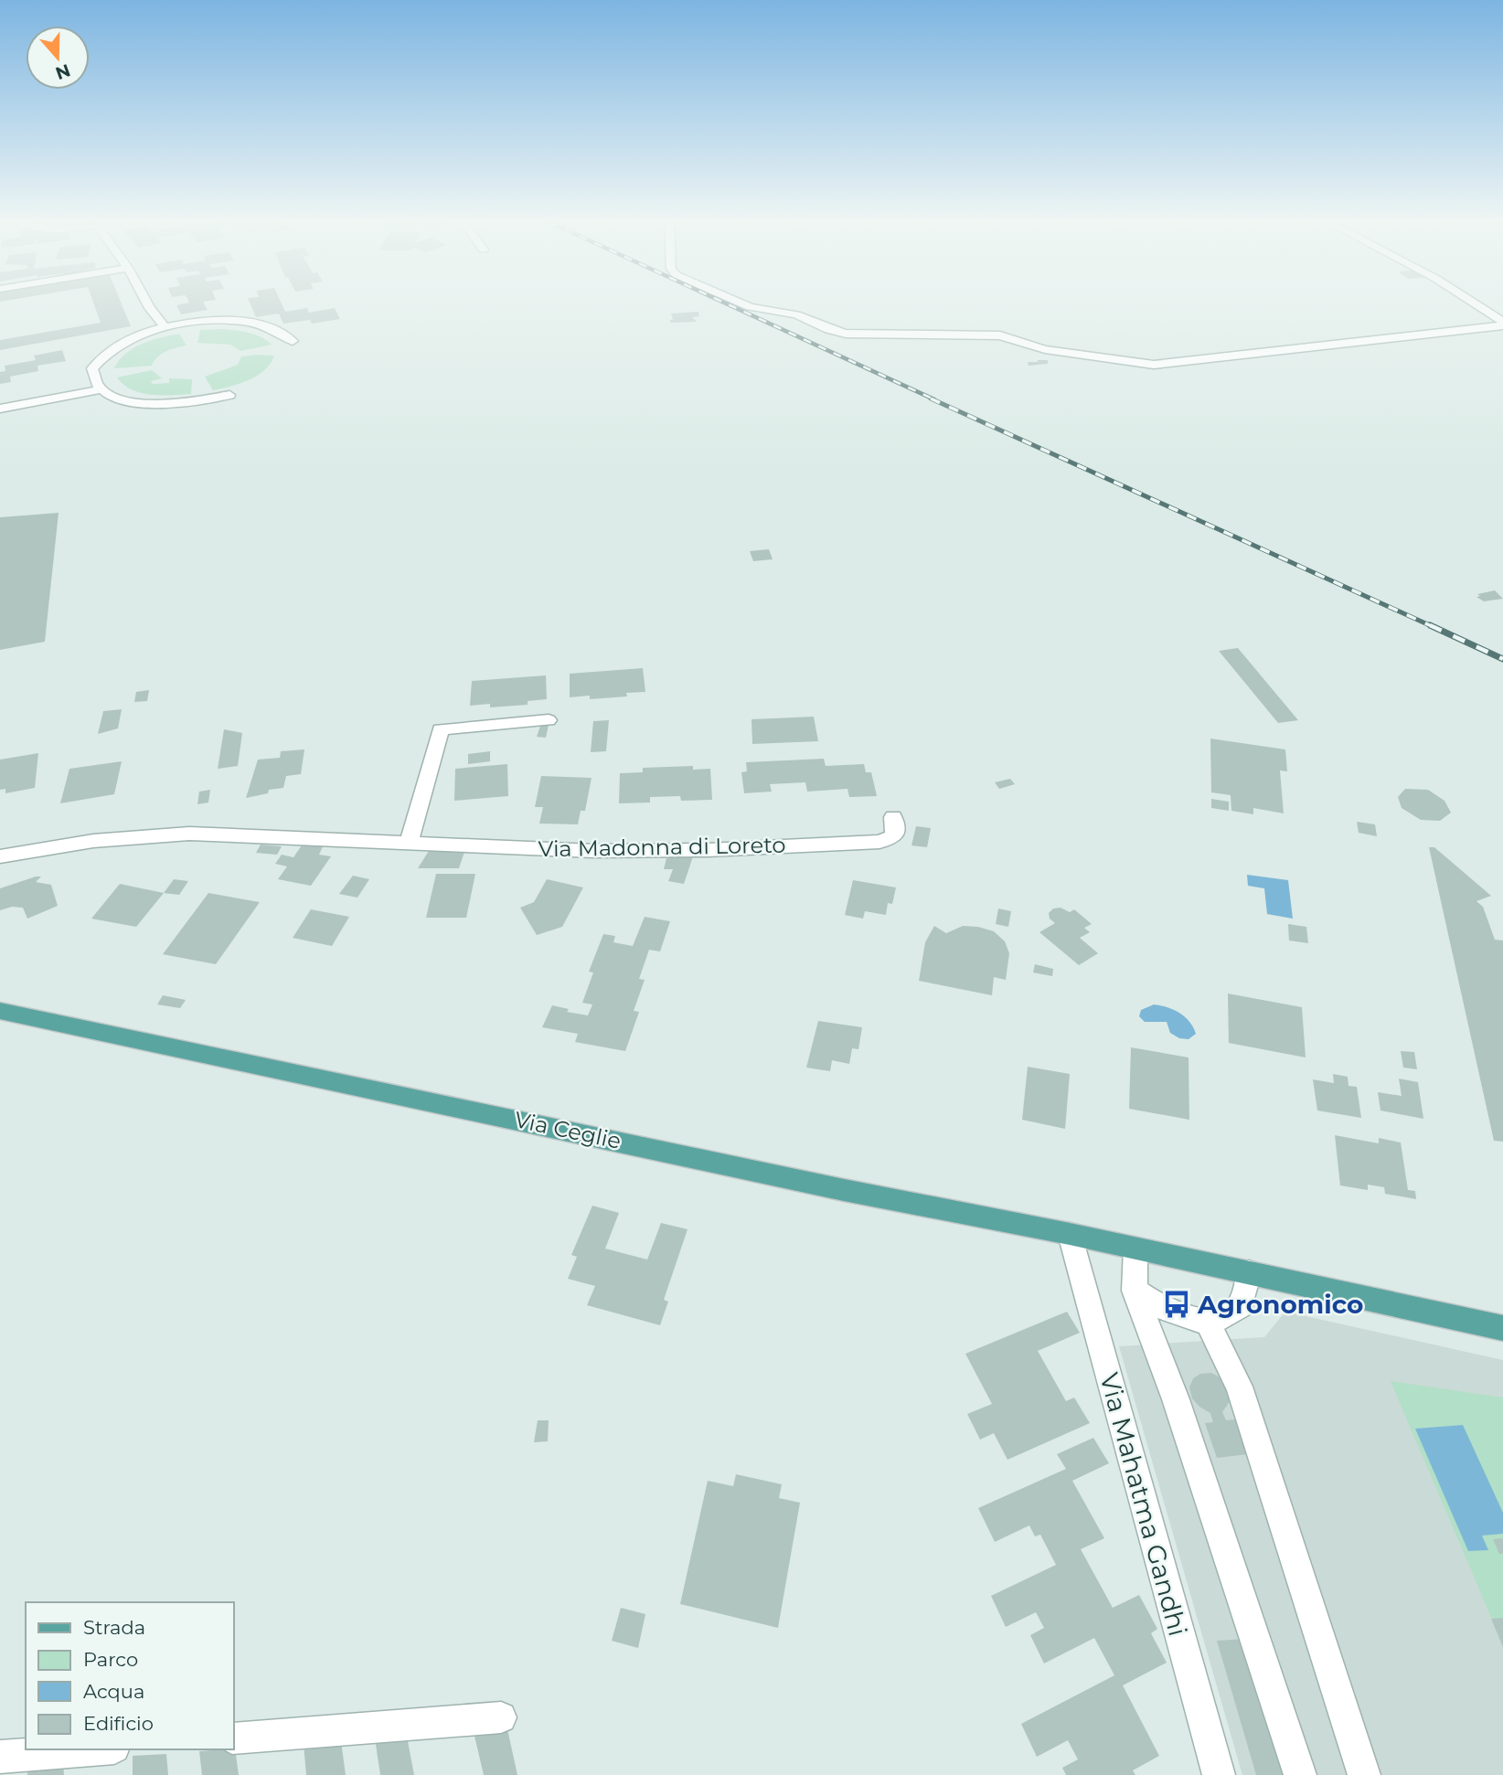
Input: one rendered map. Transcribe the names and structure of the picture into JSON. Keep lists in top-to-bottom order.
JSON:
{
  "streets": {
    "main road": ["Via Ceglie"],
    "street": ["Via Madonna di Loreto", "Via Mahatma Gandhi"]
  },
  "crossings": [
    ["Via Ceglie", "Via Mahatma Gandhi"]
  ],
  "places": {
    "bus stop": ["Agronomico"]
  },
  "legend": [
    "Strada",
    "Parco",
    "Acqua",
    "Edificio"
  ],
  "north": "bottom"
}
